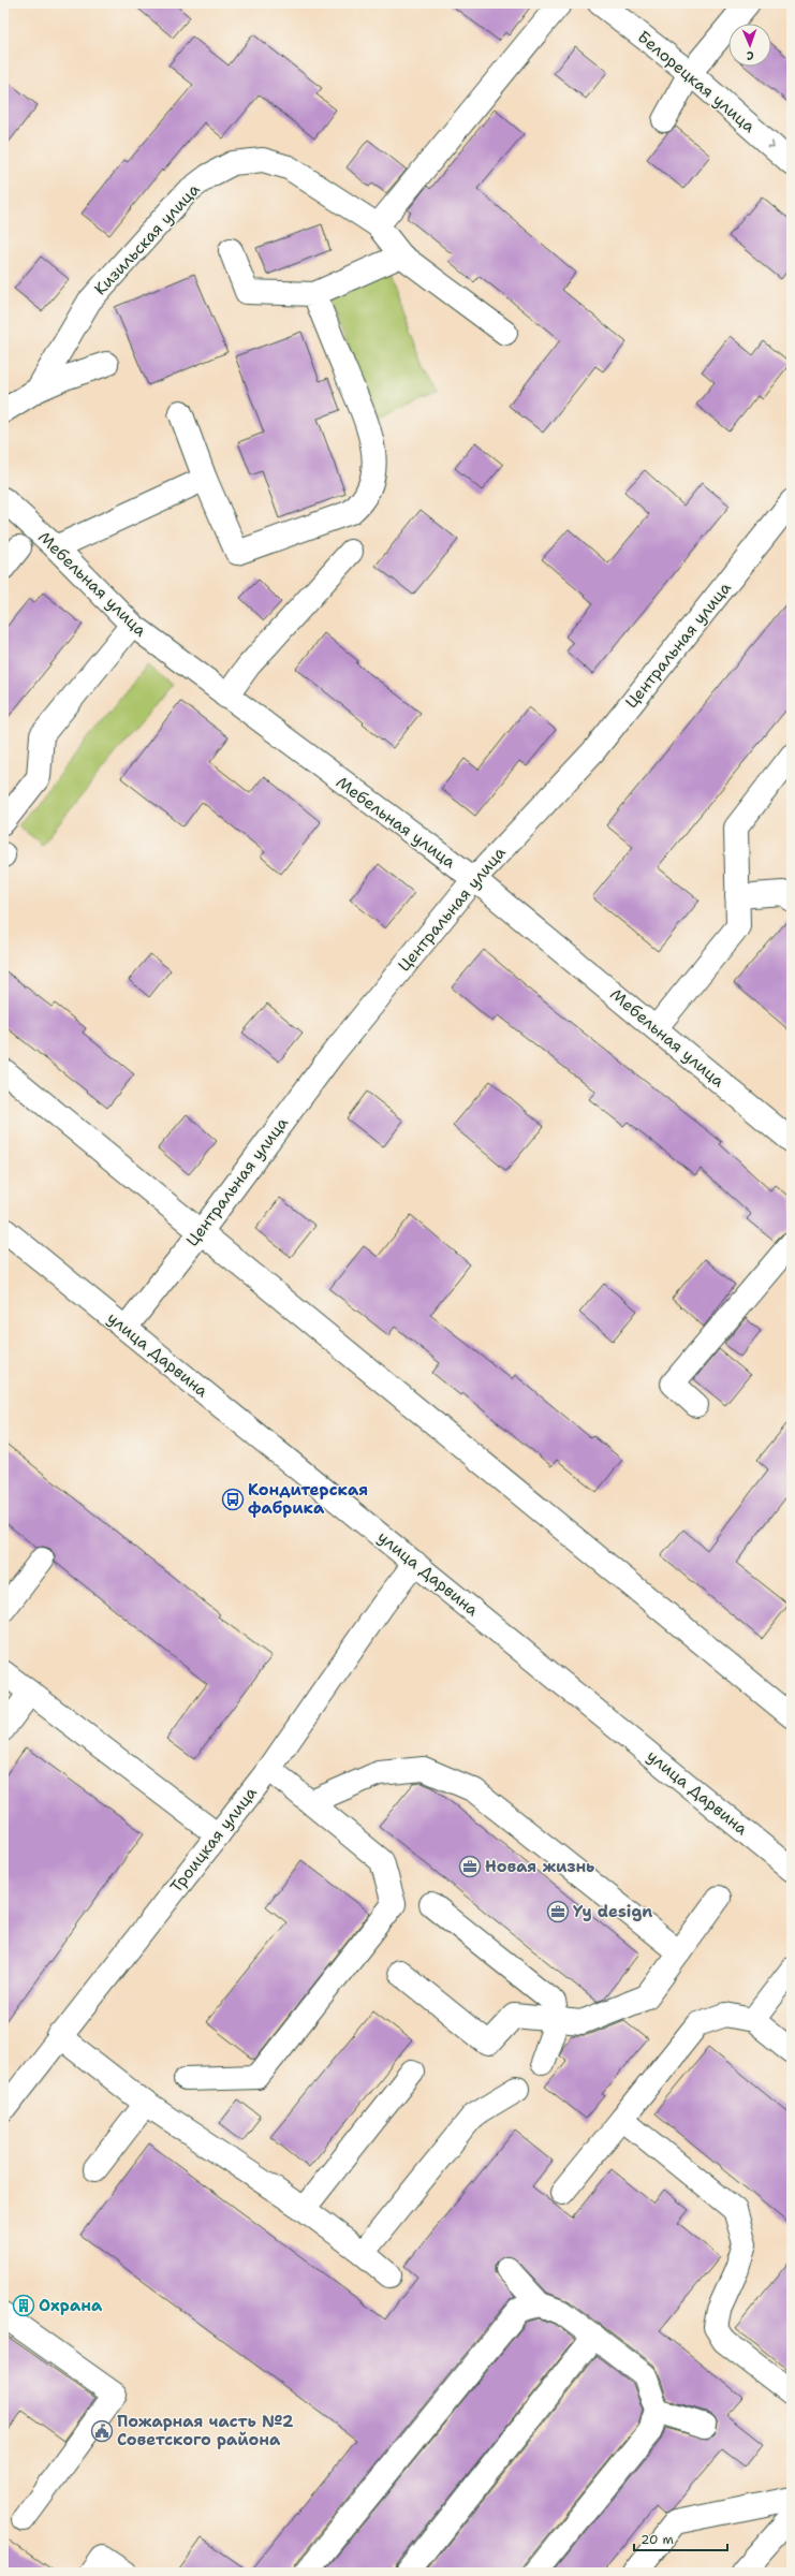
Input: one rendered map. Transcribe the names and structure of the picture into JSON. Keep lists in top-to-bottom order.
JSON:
{
  "streets": {
    "street": [
      "Белорецкая улица",
      "Кизильская улица",
      "Мебельная улица",
      "Центральная улица",
      "улица Дарвина",
      "Троицкая улица"
    ]
  },
  "crossings": [
    ["Мебельная улица", "Центральная улица"],
    ["Центральная улица", "улица Дарвина"],
    ["улица Дарвина", "Троицкая улица"]
  ],
  "one_way": ["Белорецкая улица"],
  "places": {
    "bus stop": ["Кондитерская фабрика"],
    "office": ["Новая жизнь", "Yy design"],
    "building": ["Охрана"],
    "public building": ["Пожарная часть №2 Советского района"]
  },
  "scale_bar": "20 m",
  "north": "bottom"
}
